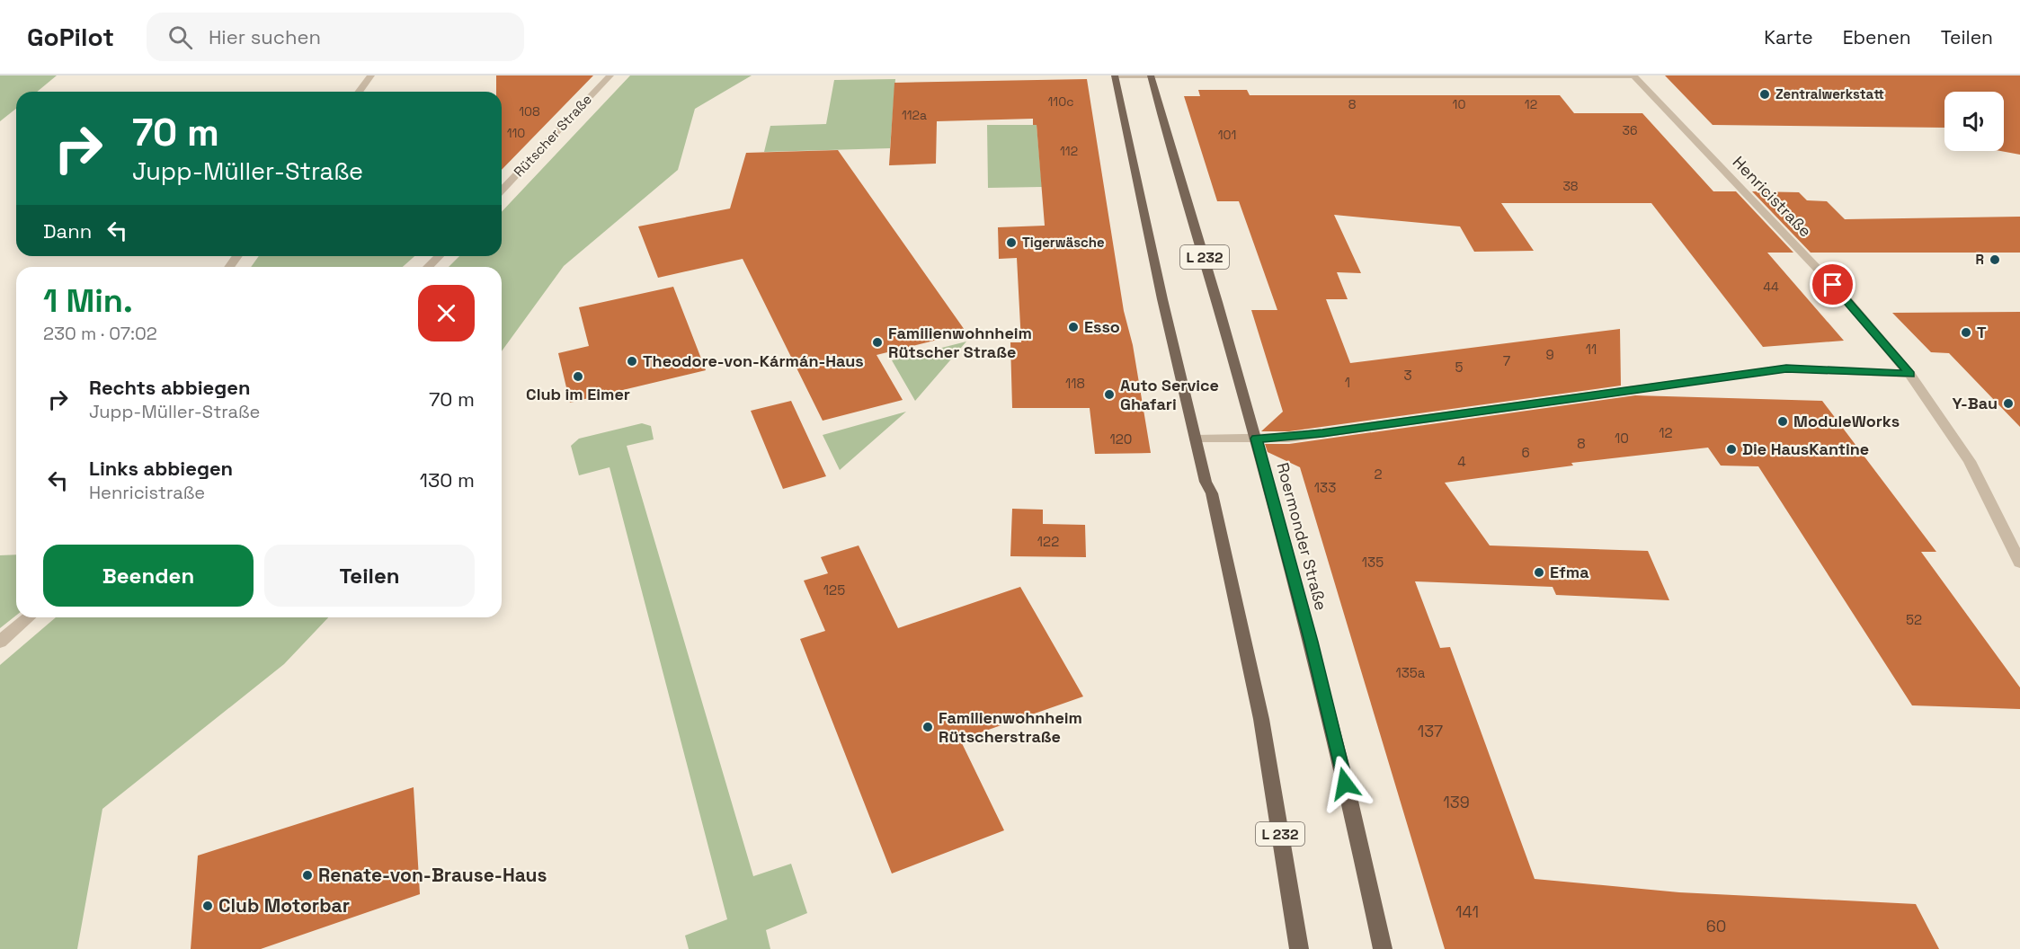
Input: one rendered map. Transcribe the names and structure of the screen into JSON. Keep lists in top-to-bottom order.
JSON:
{
  "streets": {
    "main road": ["L 232", "Roermonder Straße"],
    "street": ["Rütscher Straße", "Henricistraße"]
  },
  "places": [
    "Zentralwerkstatt",
    "Tigerwäsche",
    "R",
    "Esso",
    "T",
    "Familienwohnheim Rütscher Straße",
    "Theodore-von-Kármán-Haus",
    "Club im Eimer",
    "Auto Service Ghafari",
    "Y-Bau",
    "ModuleWorks",
    "Die HausKantine",
    "Efma",
    "Familienwohnheim Rütscherstraße",
    "Renate-von-Brause-Haus",
    "Club Motorbar"
  ],
  "house_numbers": [
    "110c",
    "8",
    "10",
    "12",
    "108",
    "112a",
    "36",
    "110",
    "101",
    "112",
    "38",
    "44",
    "11",
    "9",
    "7",
    "5",
    "3",
    "1",
    "118",
    "12",
    "10",
    "120",
    "8",
    "6",
    "4",
    "2",
    "133",
    "122",
    "135",
    "125",
    "52",
    "135a",
    "137",
    "139",
    "141",
    "60"
  ],
  "page": {
    "header": "GoPilot",
    "search": "Hier suchen",
    "nav": ["Karte", "Ebenen", "Teilen"],
    "turn": ["70 m", "Jupp-Müller-Straße"],
    "then": "Dann",
    "heading": ["1 Min.", "230 m · 07:02"],
    "list": [
      {
        "name": "Rechts abbiegen",
        "note": "Jupp-Müller-Straße",
        "value": "70 m"
      },
      {
        "name": "Links abbiegen",
        "note": "Henricistraße",
        "value": "130 m"
      }
    ],
    "buttons": ["Beenden", "Teilen"]
  }
}
